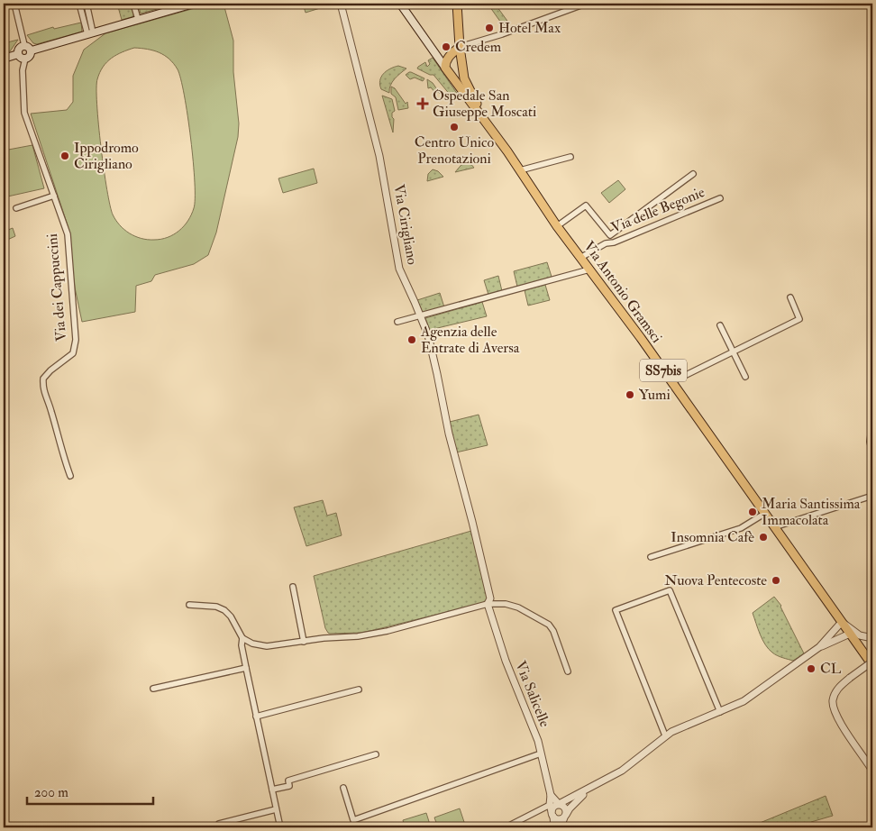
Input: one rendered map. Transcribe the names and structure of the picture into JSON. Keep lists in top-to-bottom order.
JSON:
{
  "streets": {
    "main road": ["Via Antonio Gramsci", "SS7bis"],
    "street": [
      "Via delle Begonie",
      "Via Cirigliano",
      "Via dei Cappuccini",
      "Via Salicelle"
    ]
  },
  "crossings": [
    ["Via delle Begonie", "Via Antonio Gramsci"],
    ["Via Cirigliano", "Via Salicelle"],
    ["Via Antonio Gramsci", "SS7bis"]
  ],
  "places": {
    "other": [
      "Hotel Max",
      "Credem",
      "Centro Unico Prenotazioni",
      "Ippodromo Cirigliano",
      "Agenzia delle Entrate di Aversa",
      "Yumi",
      "Maria Santissima Immacolata",
      "Insomnia Cafè",
      "Nuova Pentecoste",
      "CL"
    ],
    "health": ["Ospedale San Giuseppe Moscati"]
  },
  "scale_bar": "200 m"
}
